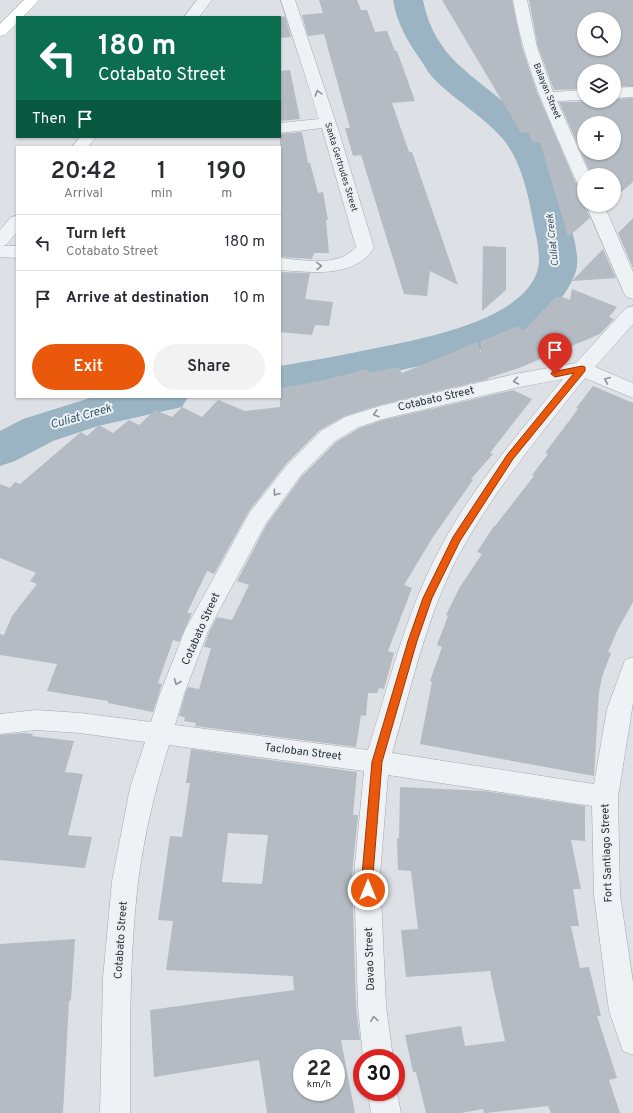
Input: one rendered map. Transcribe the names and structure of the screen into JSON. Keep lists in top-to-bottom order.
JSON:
{
  "streets": {
    "street": [
      "Balayan Street",
      "Santa Gertrudes Street",
      "Cotabato Street",
      "Tacloban Street",
      "Fort Santiago Street",
      "Davao Street"
    ]
  },
  "crossings": [
    ["Cotabato Street", "Tacloban Street"],
    ["Cotabato Street", "Davao Street"],
    ["Tacloban Street", "Fort Santiago Street"],
    ["Tacloban Street", "Davao Street"]
  ],
  "one_way": ["Cotabato Street", "Davao Street"],
  "water": ["Culiat Creek"],
  "page": {
    "map_buttons": ["+", "−"],
    "turn": ["180 m", "Cotabato Street"],
    "then": "Then",
    "eta": [
      "20:42",
      "Arrival",
      "1",
      "min",
      "190",
      "m"
    ],
    "list": [
      {
        "name": "Turn left",
        "note": "Cotabato Street",
        "value": "180 m"
      },
      {
        "name": "Arrive at destination",
        "value": "10 m"
      }
    ],
    "buttons": ["Exit", "Share"],
    "speed": "22 km/h",
    "limit": "30"
  }
}
